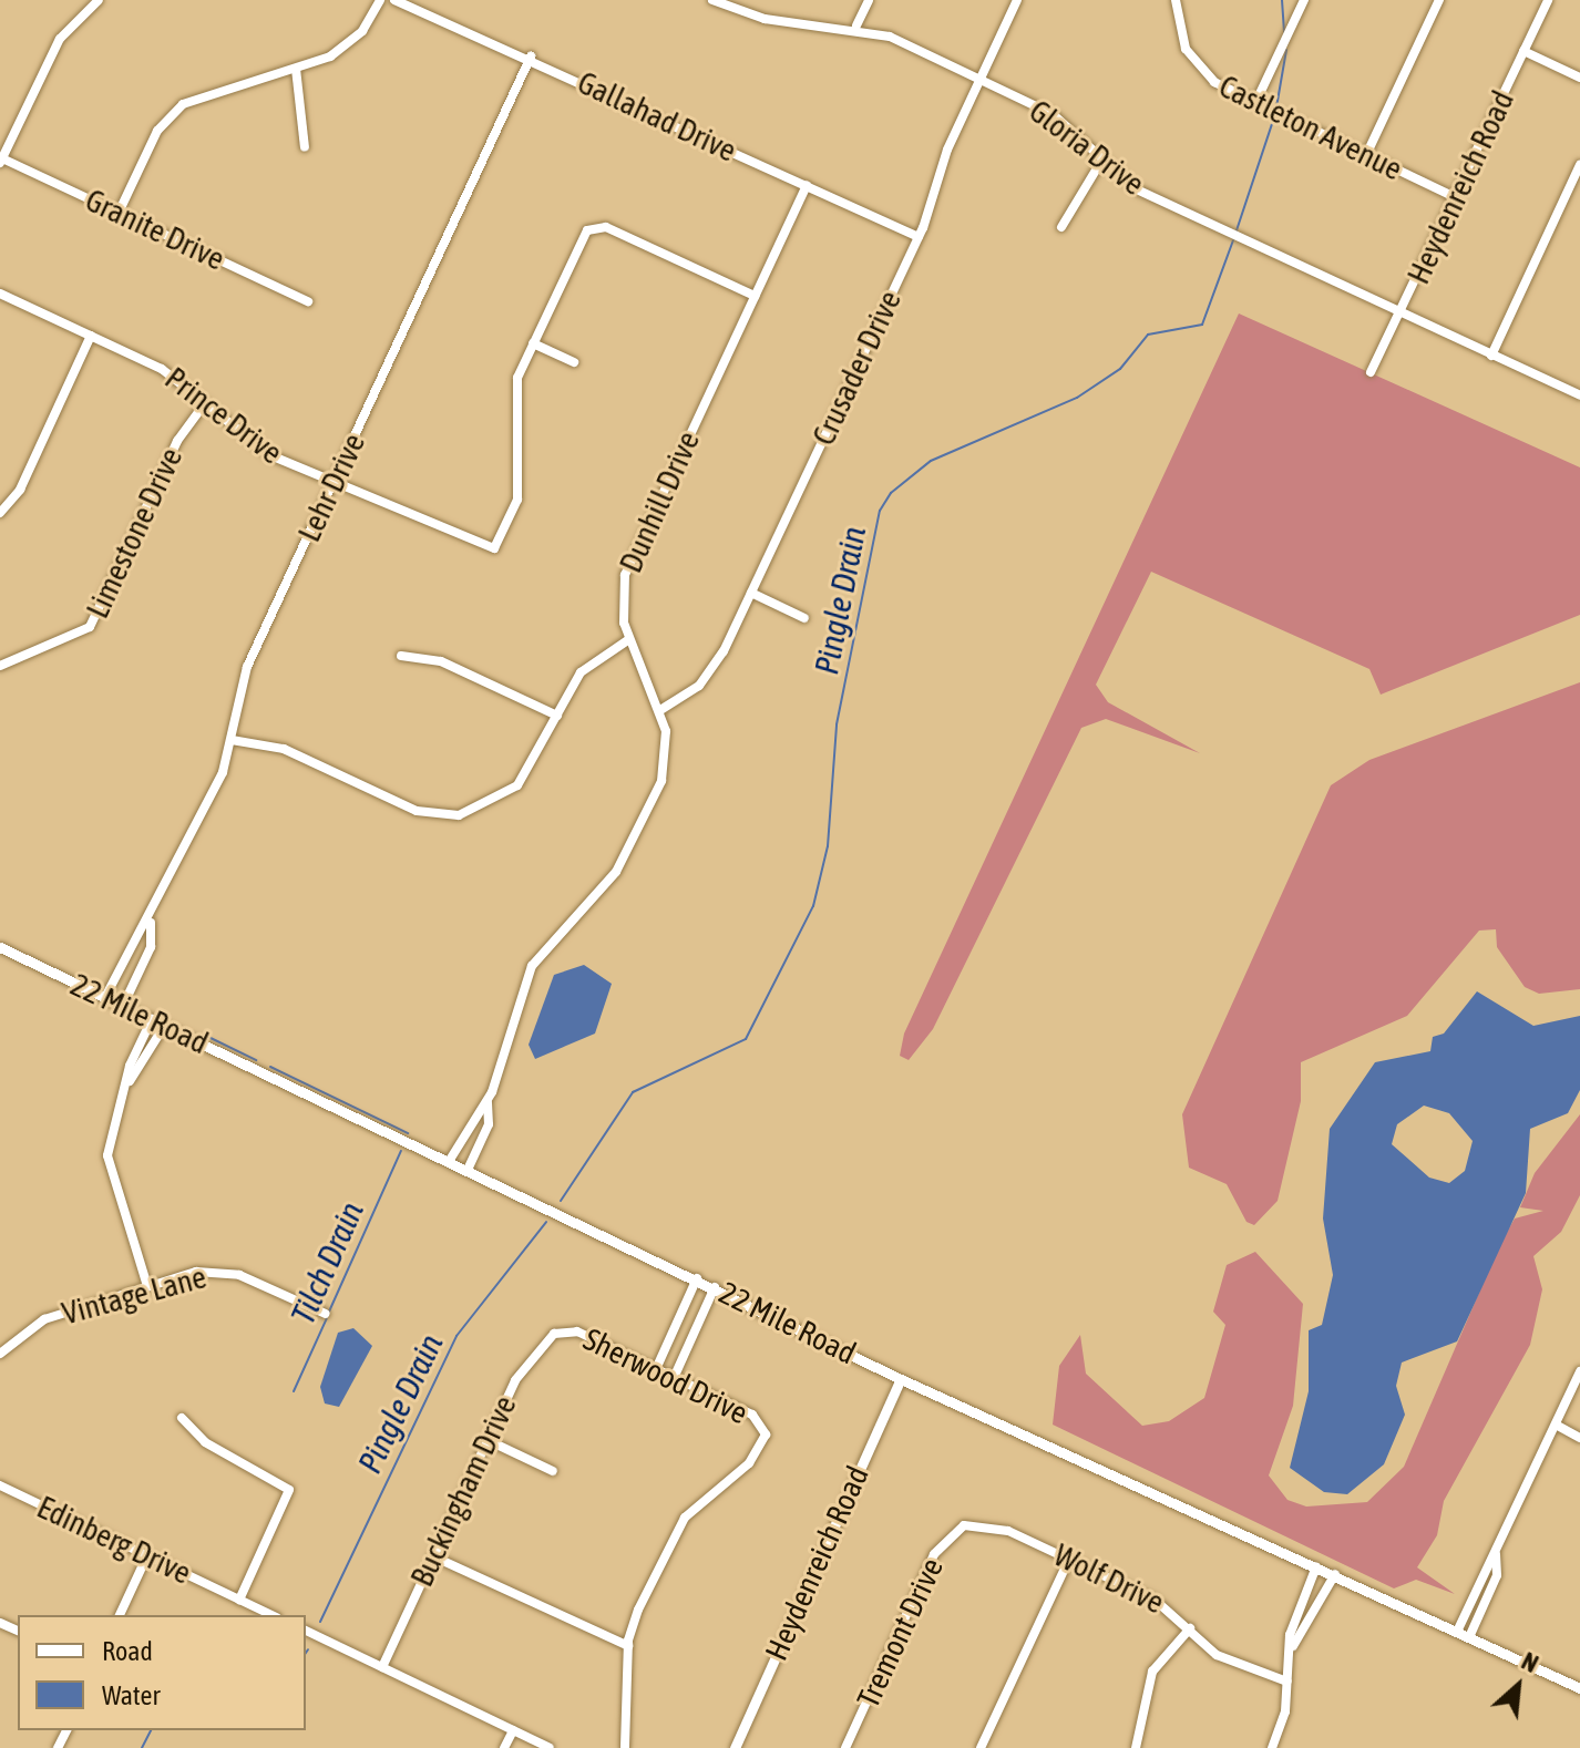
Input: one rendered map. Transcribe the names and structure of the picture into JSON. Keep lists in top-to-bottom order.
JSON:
{
  "streets": {
    "street": [
      "Gallahad Drive",
      "Castleton Avenue",
      "Gloria Drive",
      "Heydenreich Road",
      "Granite Drive",
      "Crusader Drive",
      "Prince Drive",
      "Lehr Drive",
      "Dunhill Drive",
      "Limestone Drive",
      "22 Mile Road",
      "Vintage Lane",
      "Sherwood Drive",
      "Buckingham Drive",
      "Edinberg Drive",
      "Wolf Drive",
      "Tremont Drive"
    ]
  },
  "crossings": [
    ["Gallahad Drive", "Crusader Drive"],
    ["Gallahad Drive", "Lehr Drive"],
    ["Gallahad Drive", "Dunhill Drive"],
    ["Castleton Avenue", "Heydenreich Road"],
    ["Gloria Drive", "Heydenreich Road"],
    ["Gloria Drive", "Crusader Drive"],
    ["Heydenreich Road", "22 Mile Road"],
    ["Crusader Drive", "Dunhill Drive"],
    ["Prince Drive", "Lehr Drive"],
    ["Prince Drive", "Limestone Drive"],
    ["Lehr Drive", "22 Mile Road"],
    ["Dunhill Drive", "22 Mile Road"],
    ["Sherwood Drive", "Buckingham Drive"],
    ["Wolf Drive", "Tremont Drive"]
  ],
  "water": ["Pingle Drain", "Tilch Drain"],
  "legend": ["Road", "Water"],
  "north": "top right"
}
